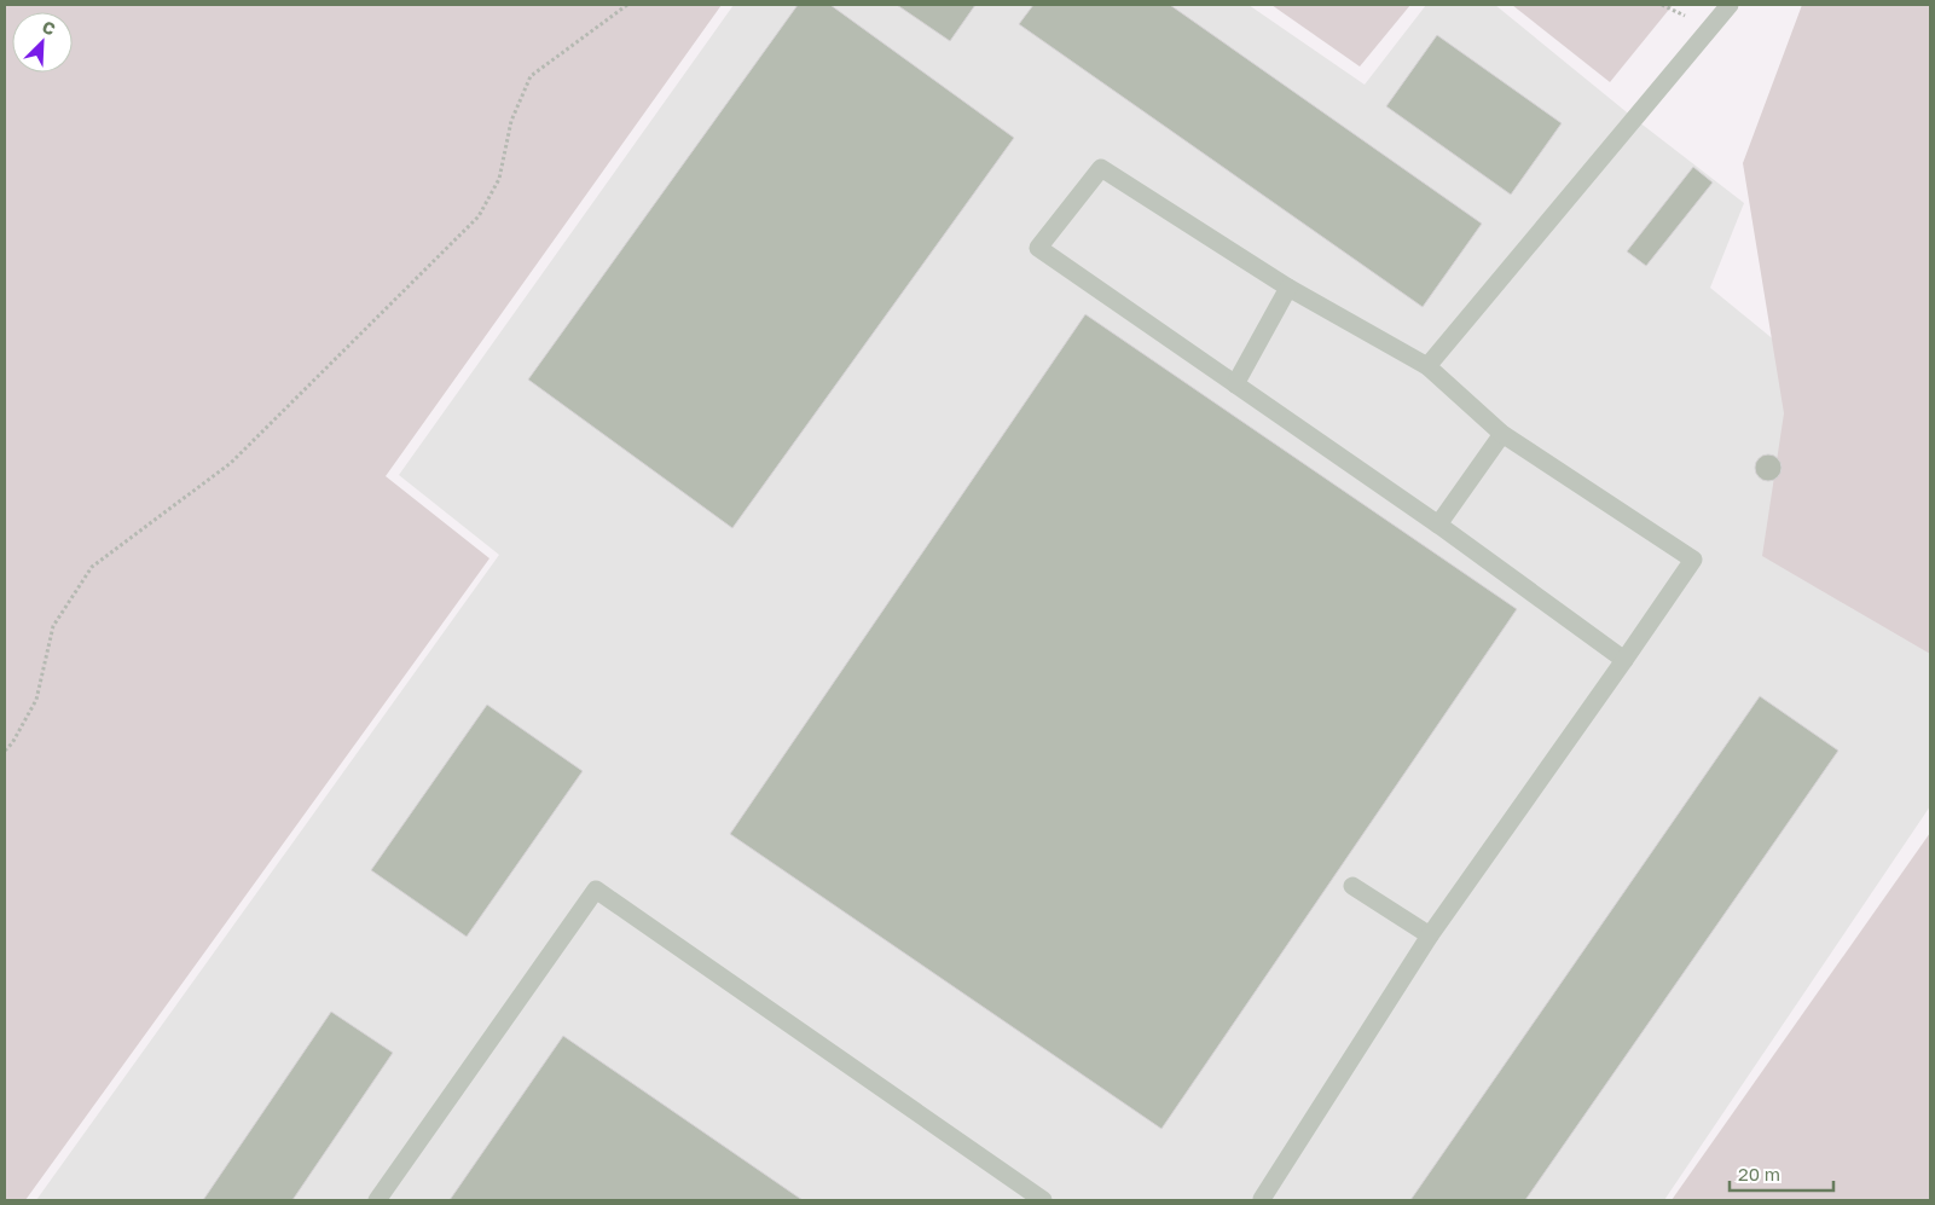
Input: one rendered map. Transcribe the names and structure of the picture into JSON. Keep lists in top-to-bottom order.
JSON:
{
  "scale_bar": "20 m",
  "north": "top right"
}
